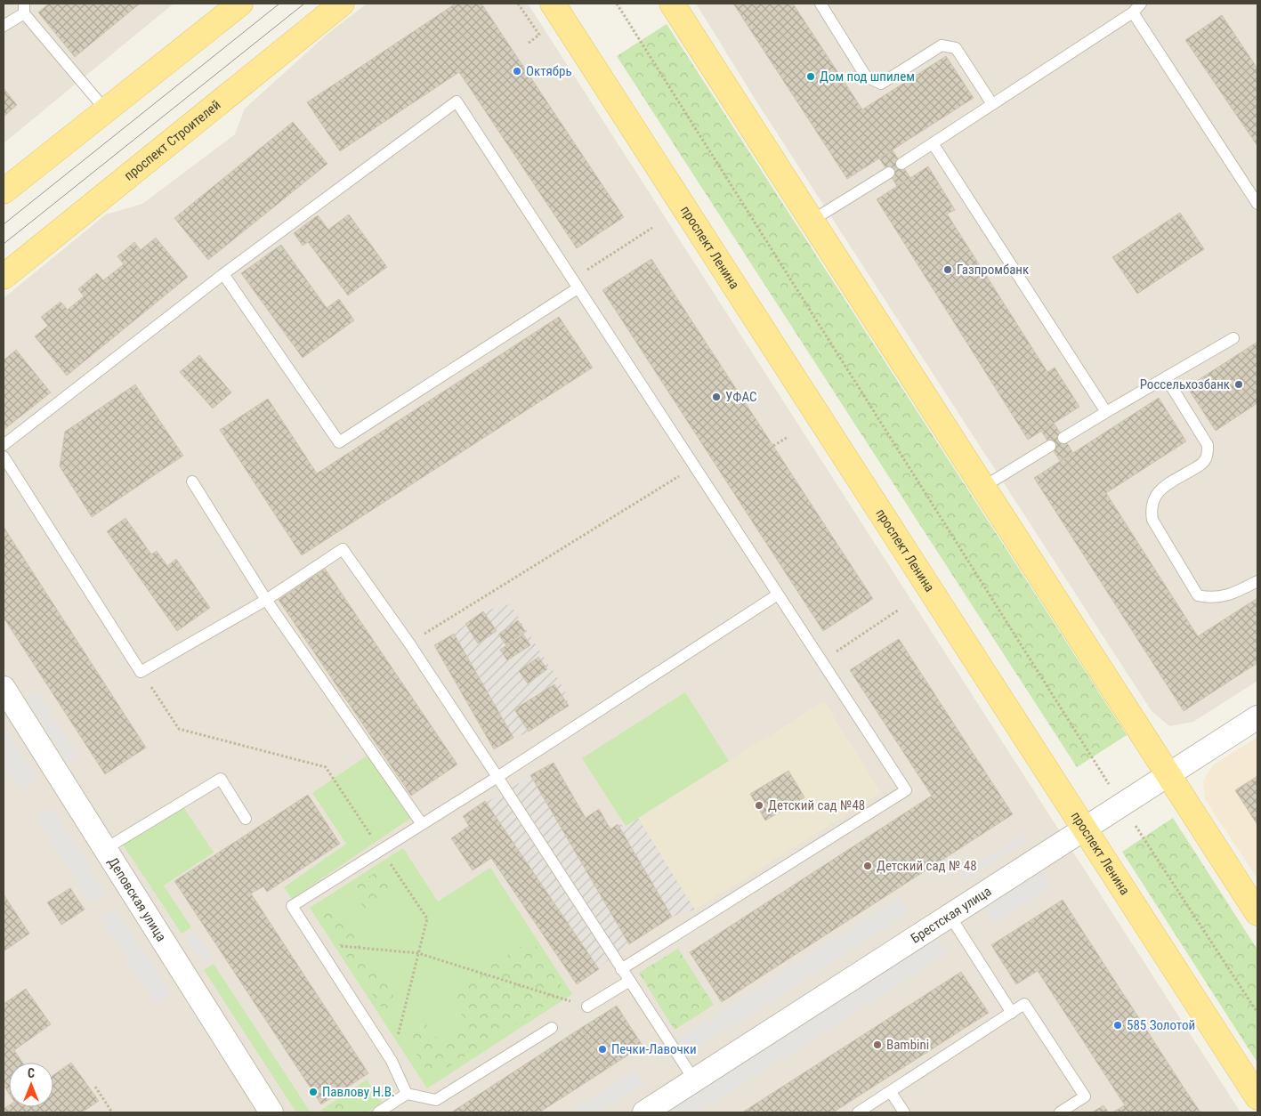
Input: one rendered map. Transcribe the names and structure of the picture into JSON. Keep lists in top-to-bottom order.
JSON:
{
  "streets": {
    "main road": ["проспект Строителей", "проспект Ленина"],
    "street": ["Деповская улица", "Брестская улица"]
  },
  "crossings": [
    ["проспект Ленина", "Брестская улица"]
  ],
  "places": [
    "Октябрь",
    "Дом под шпилем",
    "Газпромбанк",
    "Россельхозбанк",
    "УФАС",
    "Детский сад №48",
    "Детский сад № 48",
    "585 Золотой",
    "Bambini",
    "Печки-Лавочки",
    "Павлову Н.В."
  ],
  "north": "top"
}
